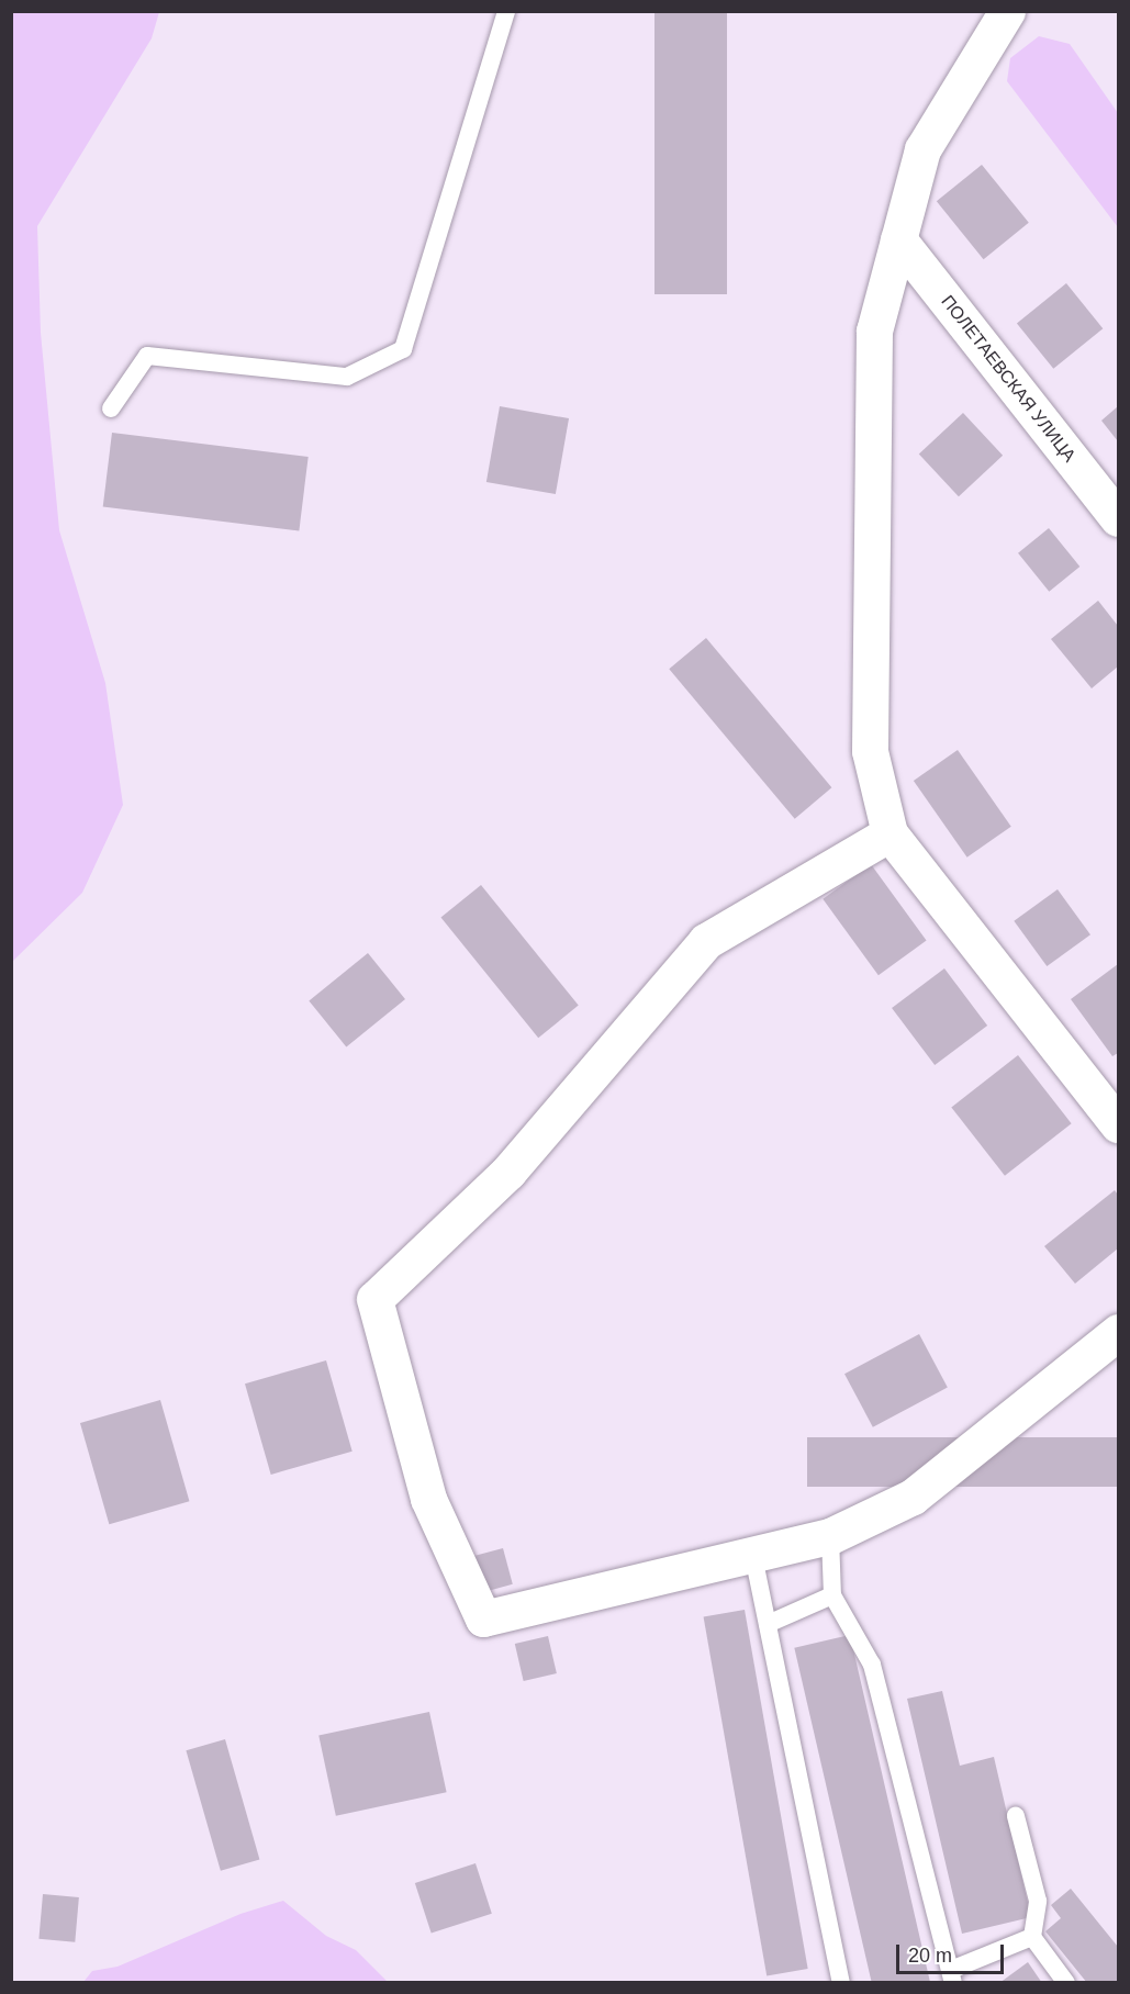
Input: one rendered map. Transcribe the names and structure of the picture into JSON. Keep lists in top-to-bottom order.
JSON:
{
  "streets": {
    "street": ["ПОЛЕТАЕВСКАЯ УЛИЦА"]
  },
  "scale_bar": "20 m"
}
